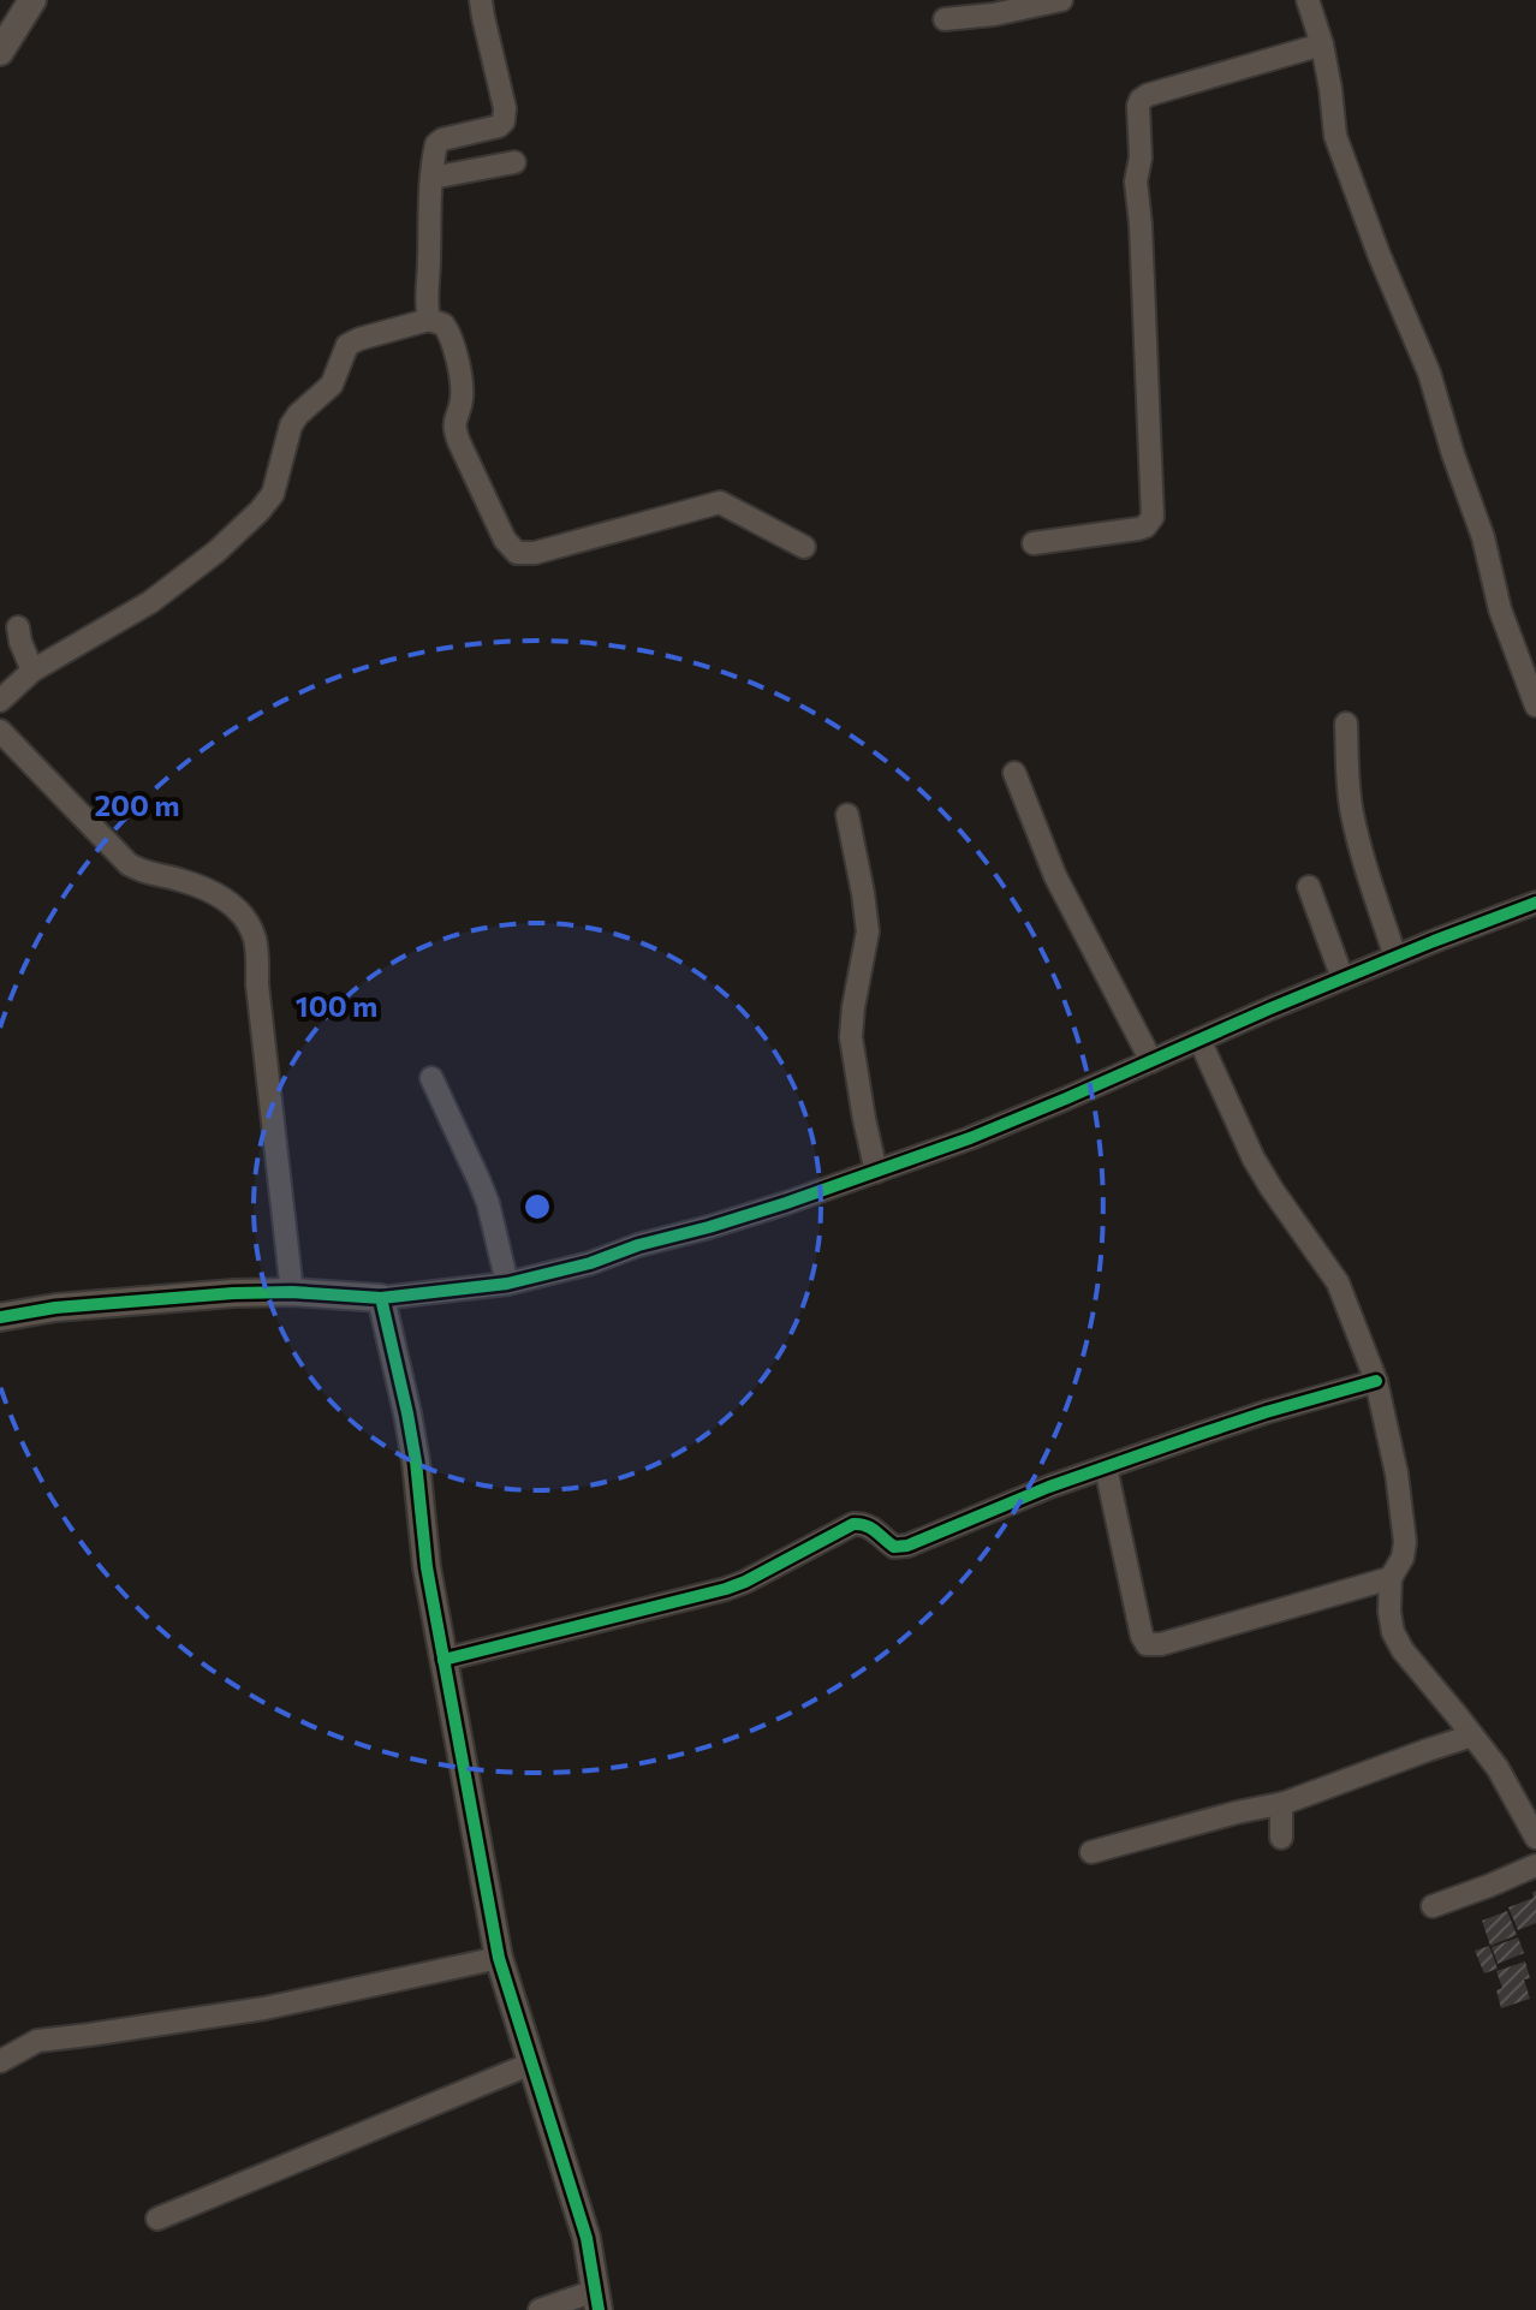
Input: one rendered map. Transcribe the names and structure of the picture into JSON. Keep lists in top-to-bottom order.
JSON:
{
  "rings": ["200 m", "100 m"]
}
